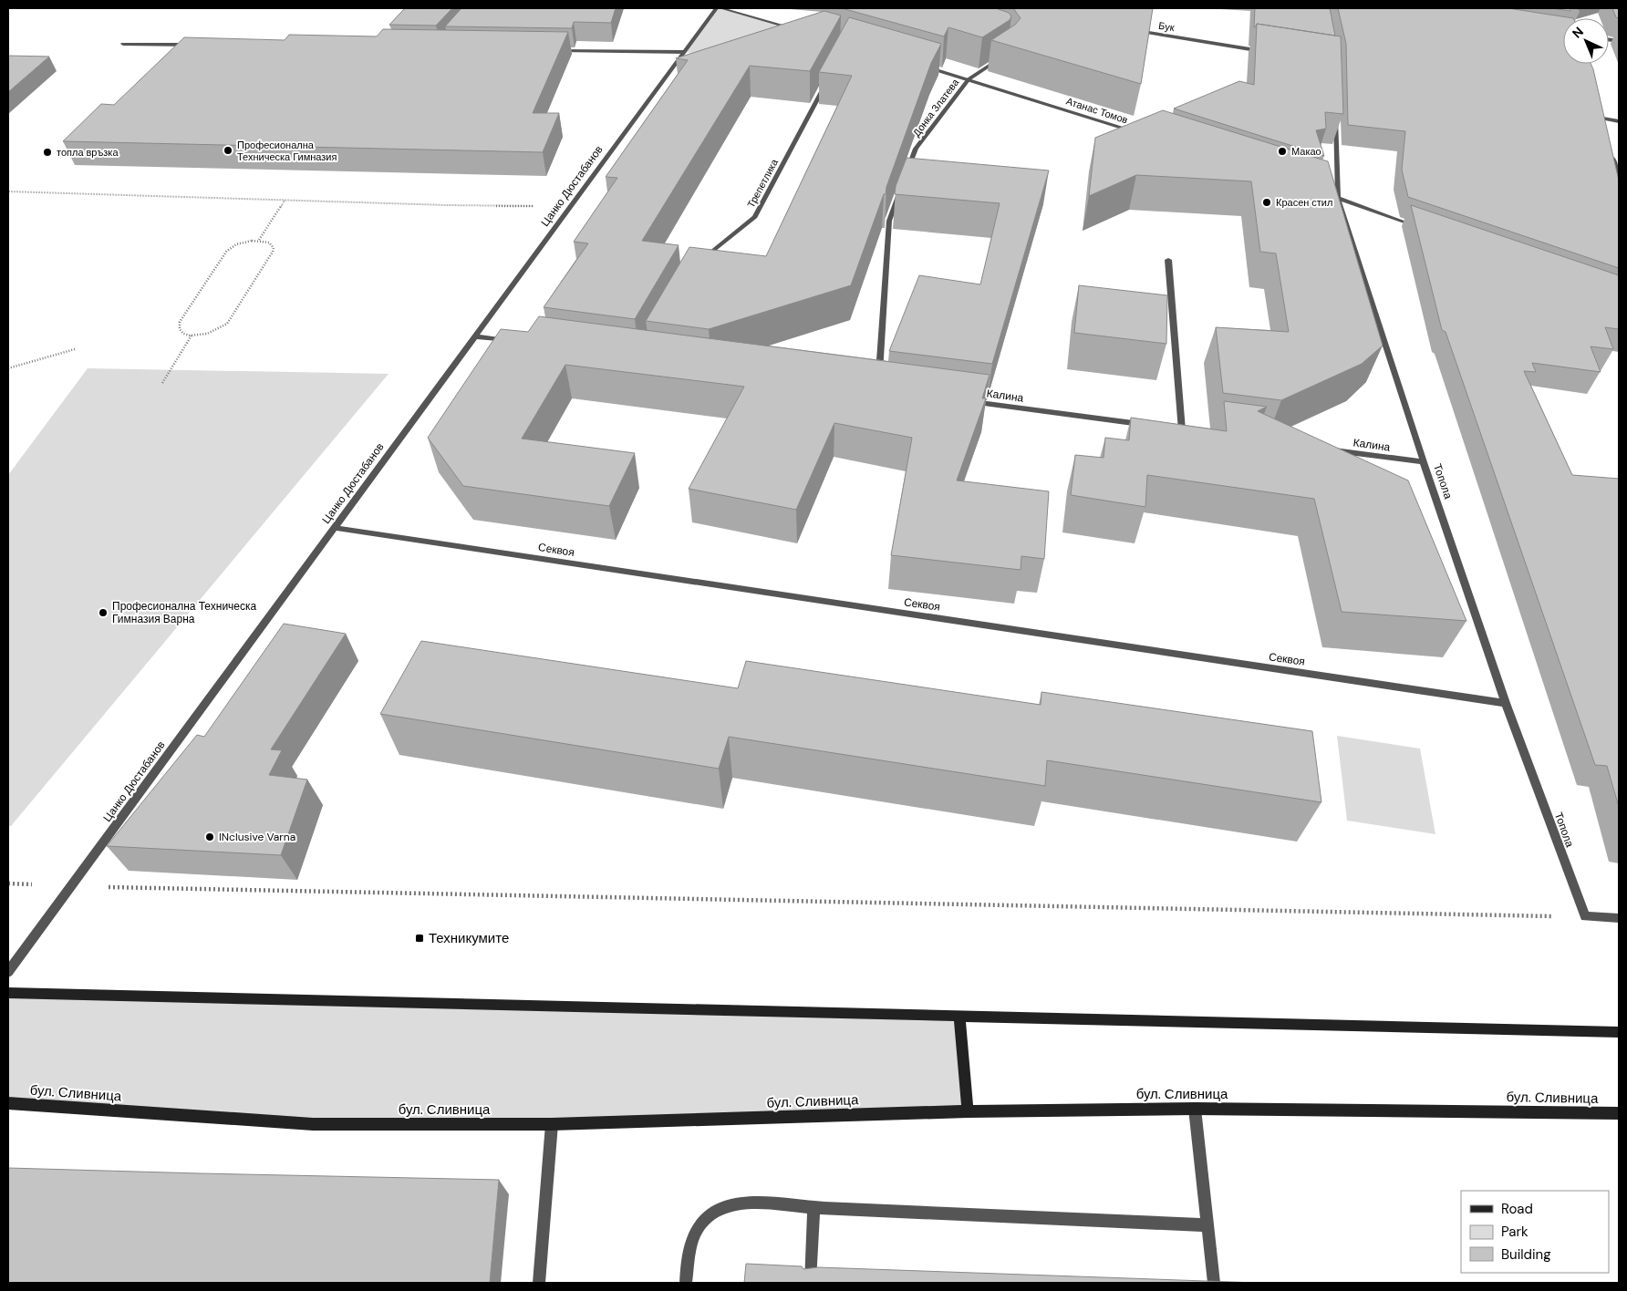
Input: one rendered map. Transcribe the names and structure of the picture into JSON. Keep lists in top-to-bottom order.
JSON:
{
  "streets": {
    "main road": ["бул. Сливница"],
    "street": [
      "Бук",
      "Донка Златева",
      "Атанас Томов",
      "Трепетлика",
      "Цанко Дюстабанов",
      "Калина",
      "Топола",
      "Секвоя"
    ]
  },
  "crossings": [
    ["Донка Златева", "Атанас Томов"],
    ["Цанко Дюстабанов", "Секвоя"],
    ["Калина", "Топола"],
    ["Топола", "Секвоя"]
  ],
  "places": {
    "other": [
      "Професионална Техническа Гимназия",
      "Макао",
      "топла връзка",
      "Красен стил",
      "Професионална Техническа Гимназия Варна",
      "INclusive Varna"
    ],
    "transit": ["Техникумите"]
  },
  "legend": ["Road", "Park", "Building"],
  "north": "top left"
}
